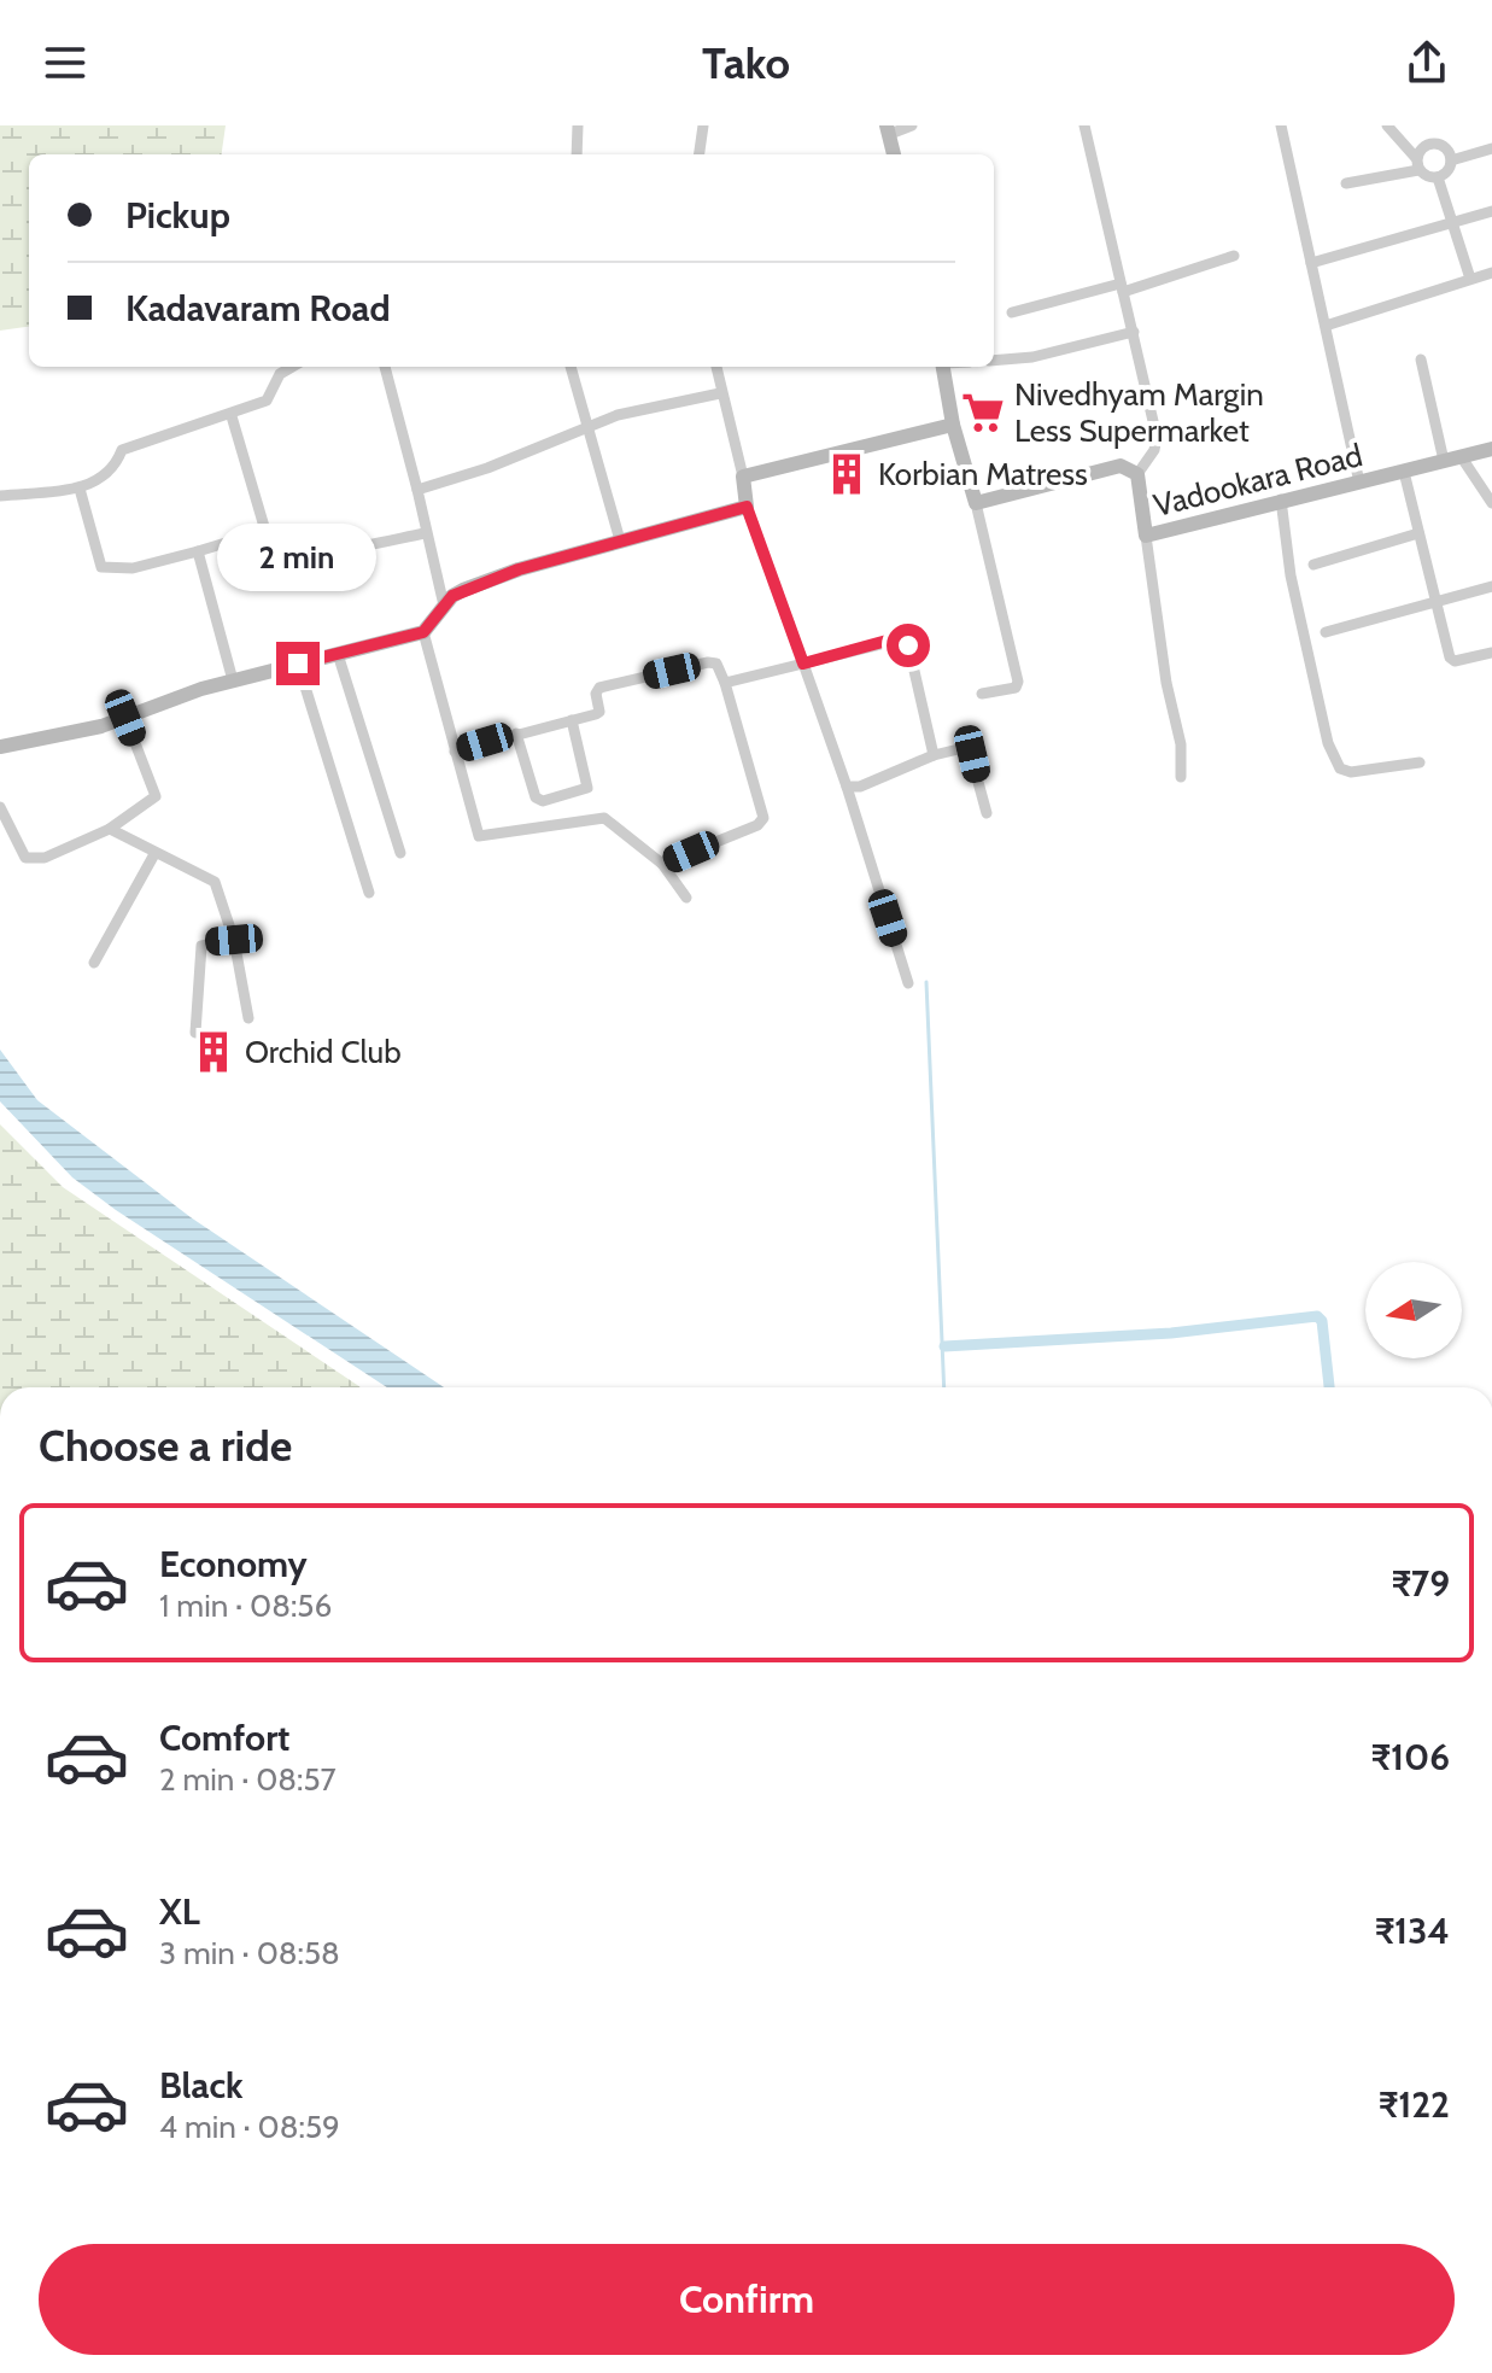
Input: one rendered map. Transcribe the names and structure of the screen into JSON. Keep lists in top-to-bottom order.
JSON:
{
  "streets": {
    "main road": ["Vadookara Road"]
  },
  "places": {
    "supermarket": ["Nivedhyam Margin Less Supermarket"],
    "building": ["Korbian Matress", "Orchid Club"]
  },
  "north": "left",
  "page": {
    "header": "Tako",
    "banner": ["Pickup", "Kadavaram Road"],
    "bubble": "2 min",
    "heading": "Choose a ride",
    "list": [
      {
        "name": "Economy",
        "note": "1 min · 08:56",
        "value": "₹79"
      },
      {
        "name": "Comfort",
        "note": "2 min · 08:57",
        "value": "₹106"
      },
      {
        "name": "XL",
        "note": "3 min · 08:58",
        "value": "₹134"
      },
      {
        "name": "Black",
        "note": "4 min · 08:59",
        "value": "₹122"
      }
    ],
    "buttons": "Confirm"
  }
}
